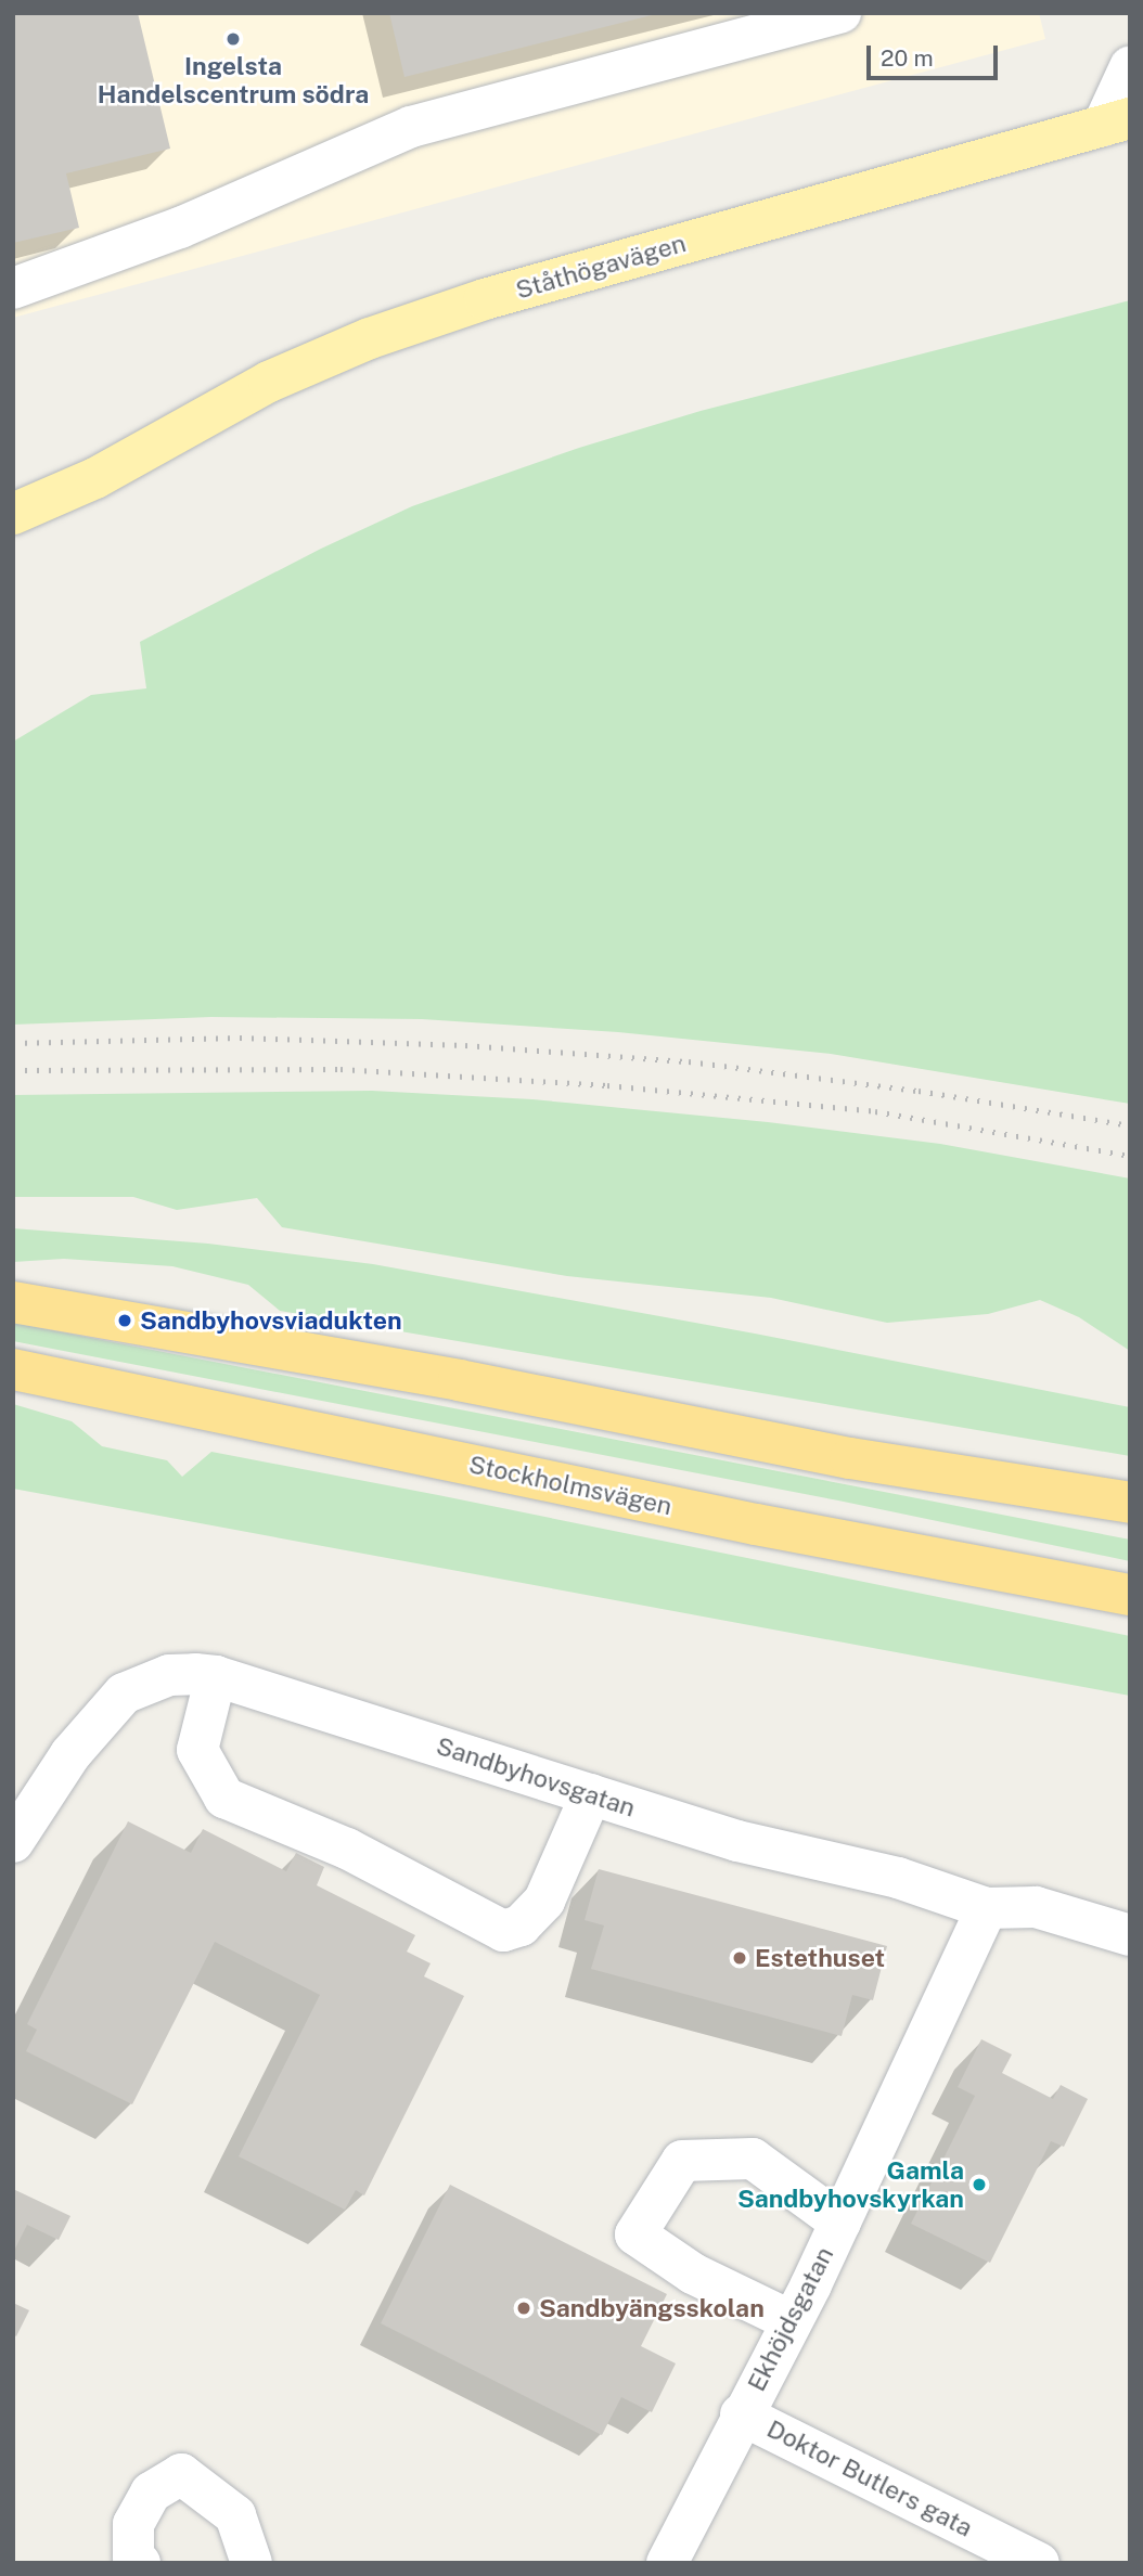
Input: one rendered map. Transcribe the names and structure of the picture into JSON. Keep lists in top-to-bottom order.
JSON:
{
  "streets": {
    "highway": ["Stockholmsvägen"],
    "main road": ["Ståthögavägen"],
    "street": ["Sandbyhovsgatan", "Ekhöjdsgatan", "Doktor Butlers gata"]
  },
  "crossings": [
    ["Sandbyhovsgatan", "Ekhöjdsgatan"],
    ["Ekhöjdsgatan", "Doktor Butlers gata"]
  ],
  "places": [
    "Ingelsta Handelscentrum södra",
    "Sandbyhovsviadukten",
    "Estethuset",
    "Gamla Sandbyhovskyrkan",
    "Sandbyängsskolan"
  ],
  "scale_bar": "20 m"
}
